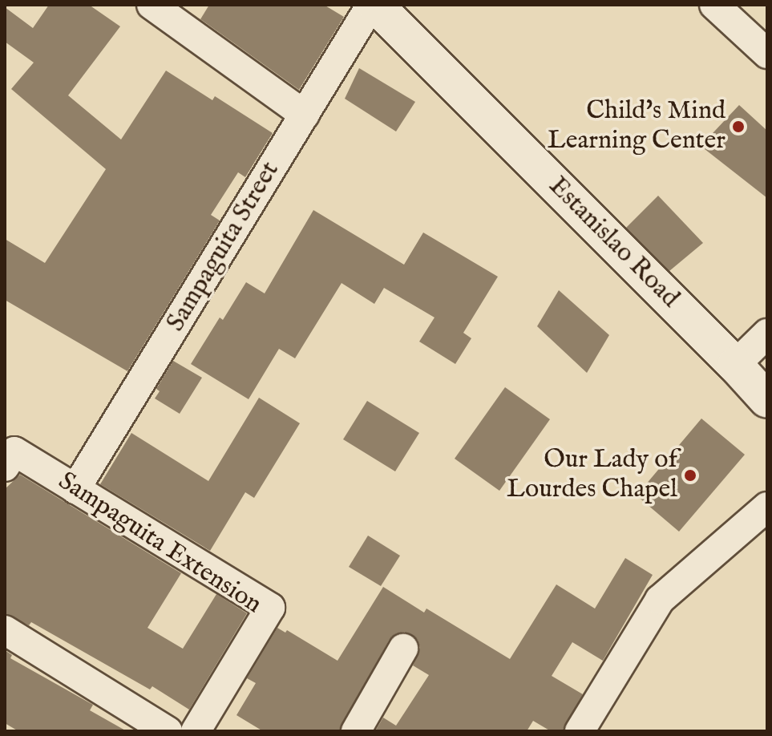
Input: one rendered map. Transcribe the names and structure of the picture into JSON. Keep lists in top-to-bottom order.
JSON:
{
  "streets": {
    "street": ["Estanislao Road", "Sampaguita Street", "Sampaguita Extension"]
  },
  "crossings": [
    ["Estanislao Road", "Sampaguita Street"],
    ["Sampaguita Street", "Sampaguita Extension"]
  ],
  "places": ["Child's Mind Learning Center", "Our Lady of Lourdes Chapel"]
}
